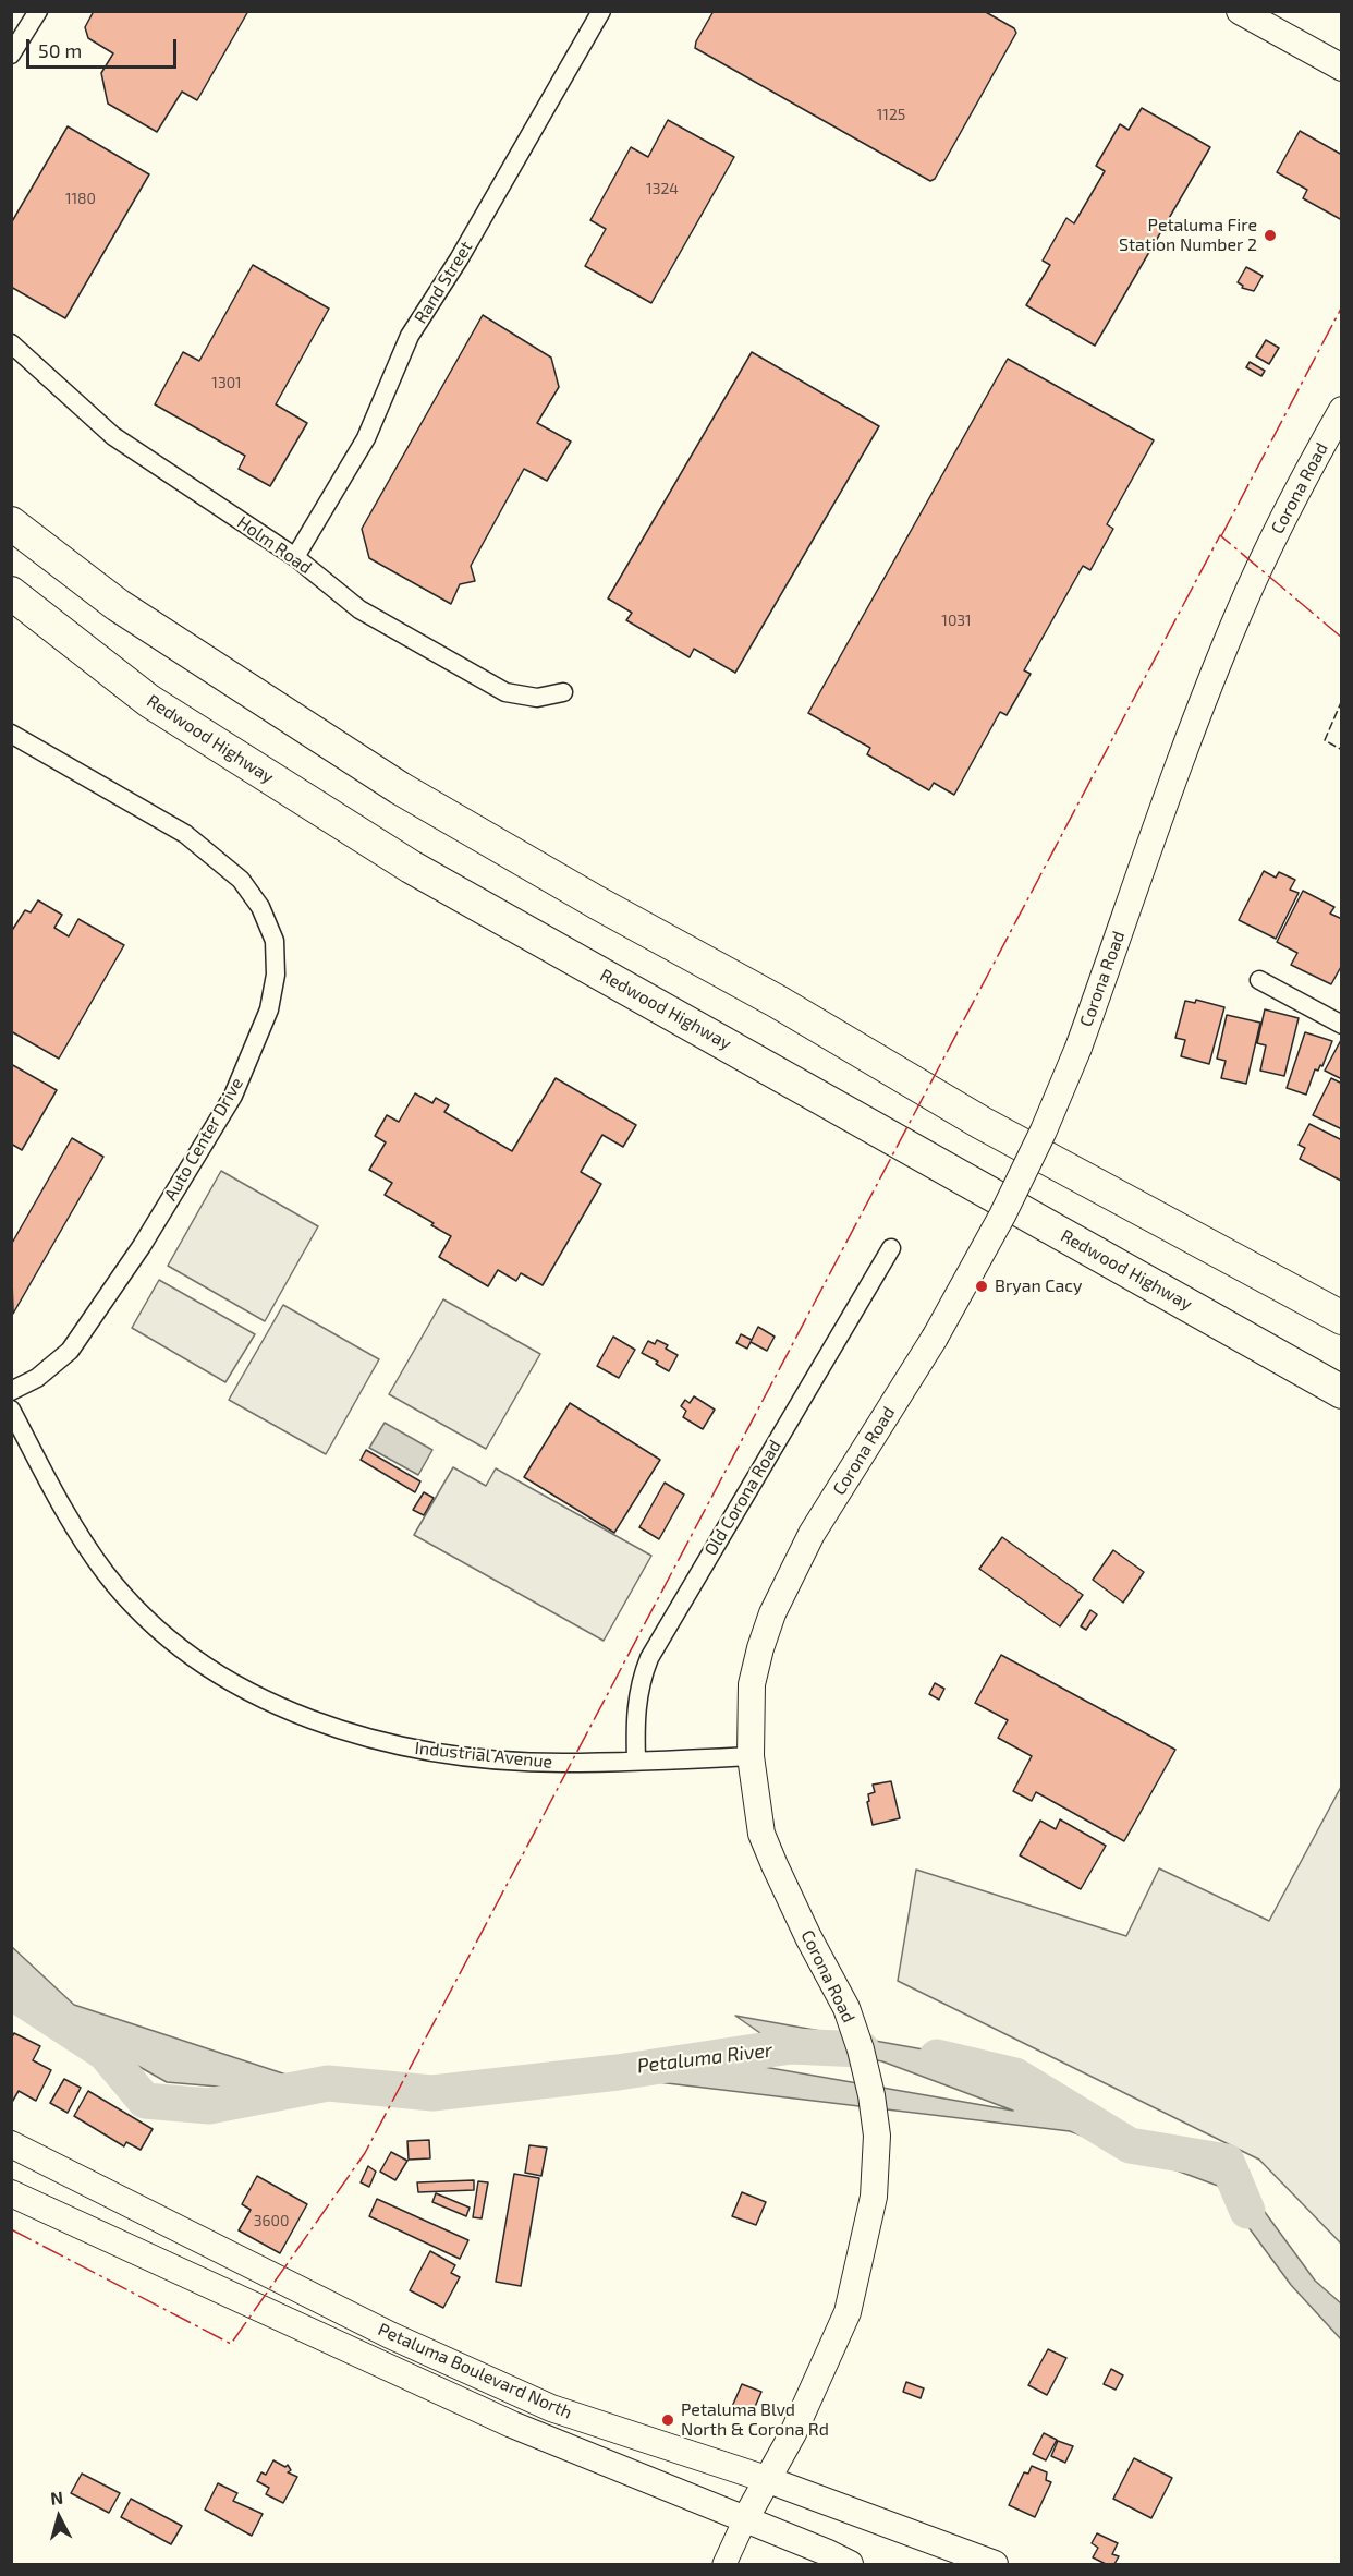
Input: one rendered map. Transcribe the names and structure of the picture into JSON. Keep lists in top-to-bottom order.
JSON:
{
  "streets": {
    "highway": ["Redwood Highway"],
    "main road": ["Corona Road", "Petaluma Boulevard North"],
    "street": [
      "Rand Street",
      "Holm Road",
      "Auto Center Drive",
      "Old Corona Road",
      "Industrial Avenue"
    ]
  },
  "crossings": [
    ["Rand Street", "Holm Road"],
    ["Corona Road", "Industrial Avenue"],
    ["Corona Road", "Petaluma Boulevard North"],
    ["Old Corona Road", "Industrial Avenue"]
  ],
  "water": ["Petaluma River"],
  "places": ["Petaluma Fire Station Number 2", "Bryan Cacy", "Petaluma Blvd North & Corona Rd"],
  "house_numbers": [
    "1125",
    "1324",
    "1180",
    "1301",
    "1031",
    "3600"
  ],
  "scale_bar": "50 m",
  "north": "top"
}
